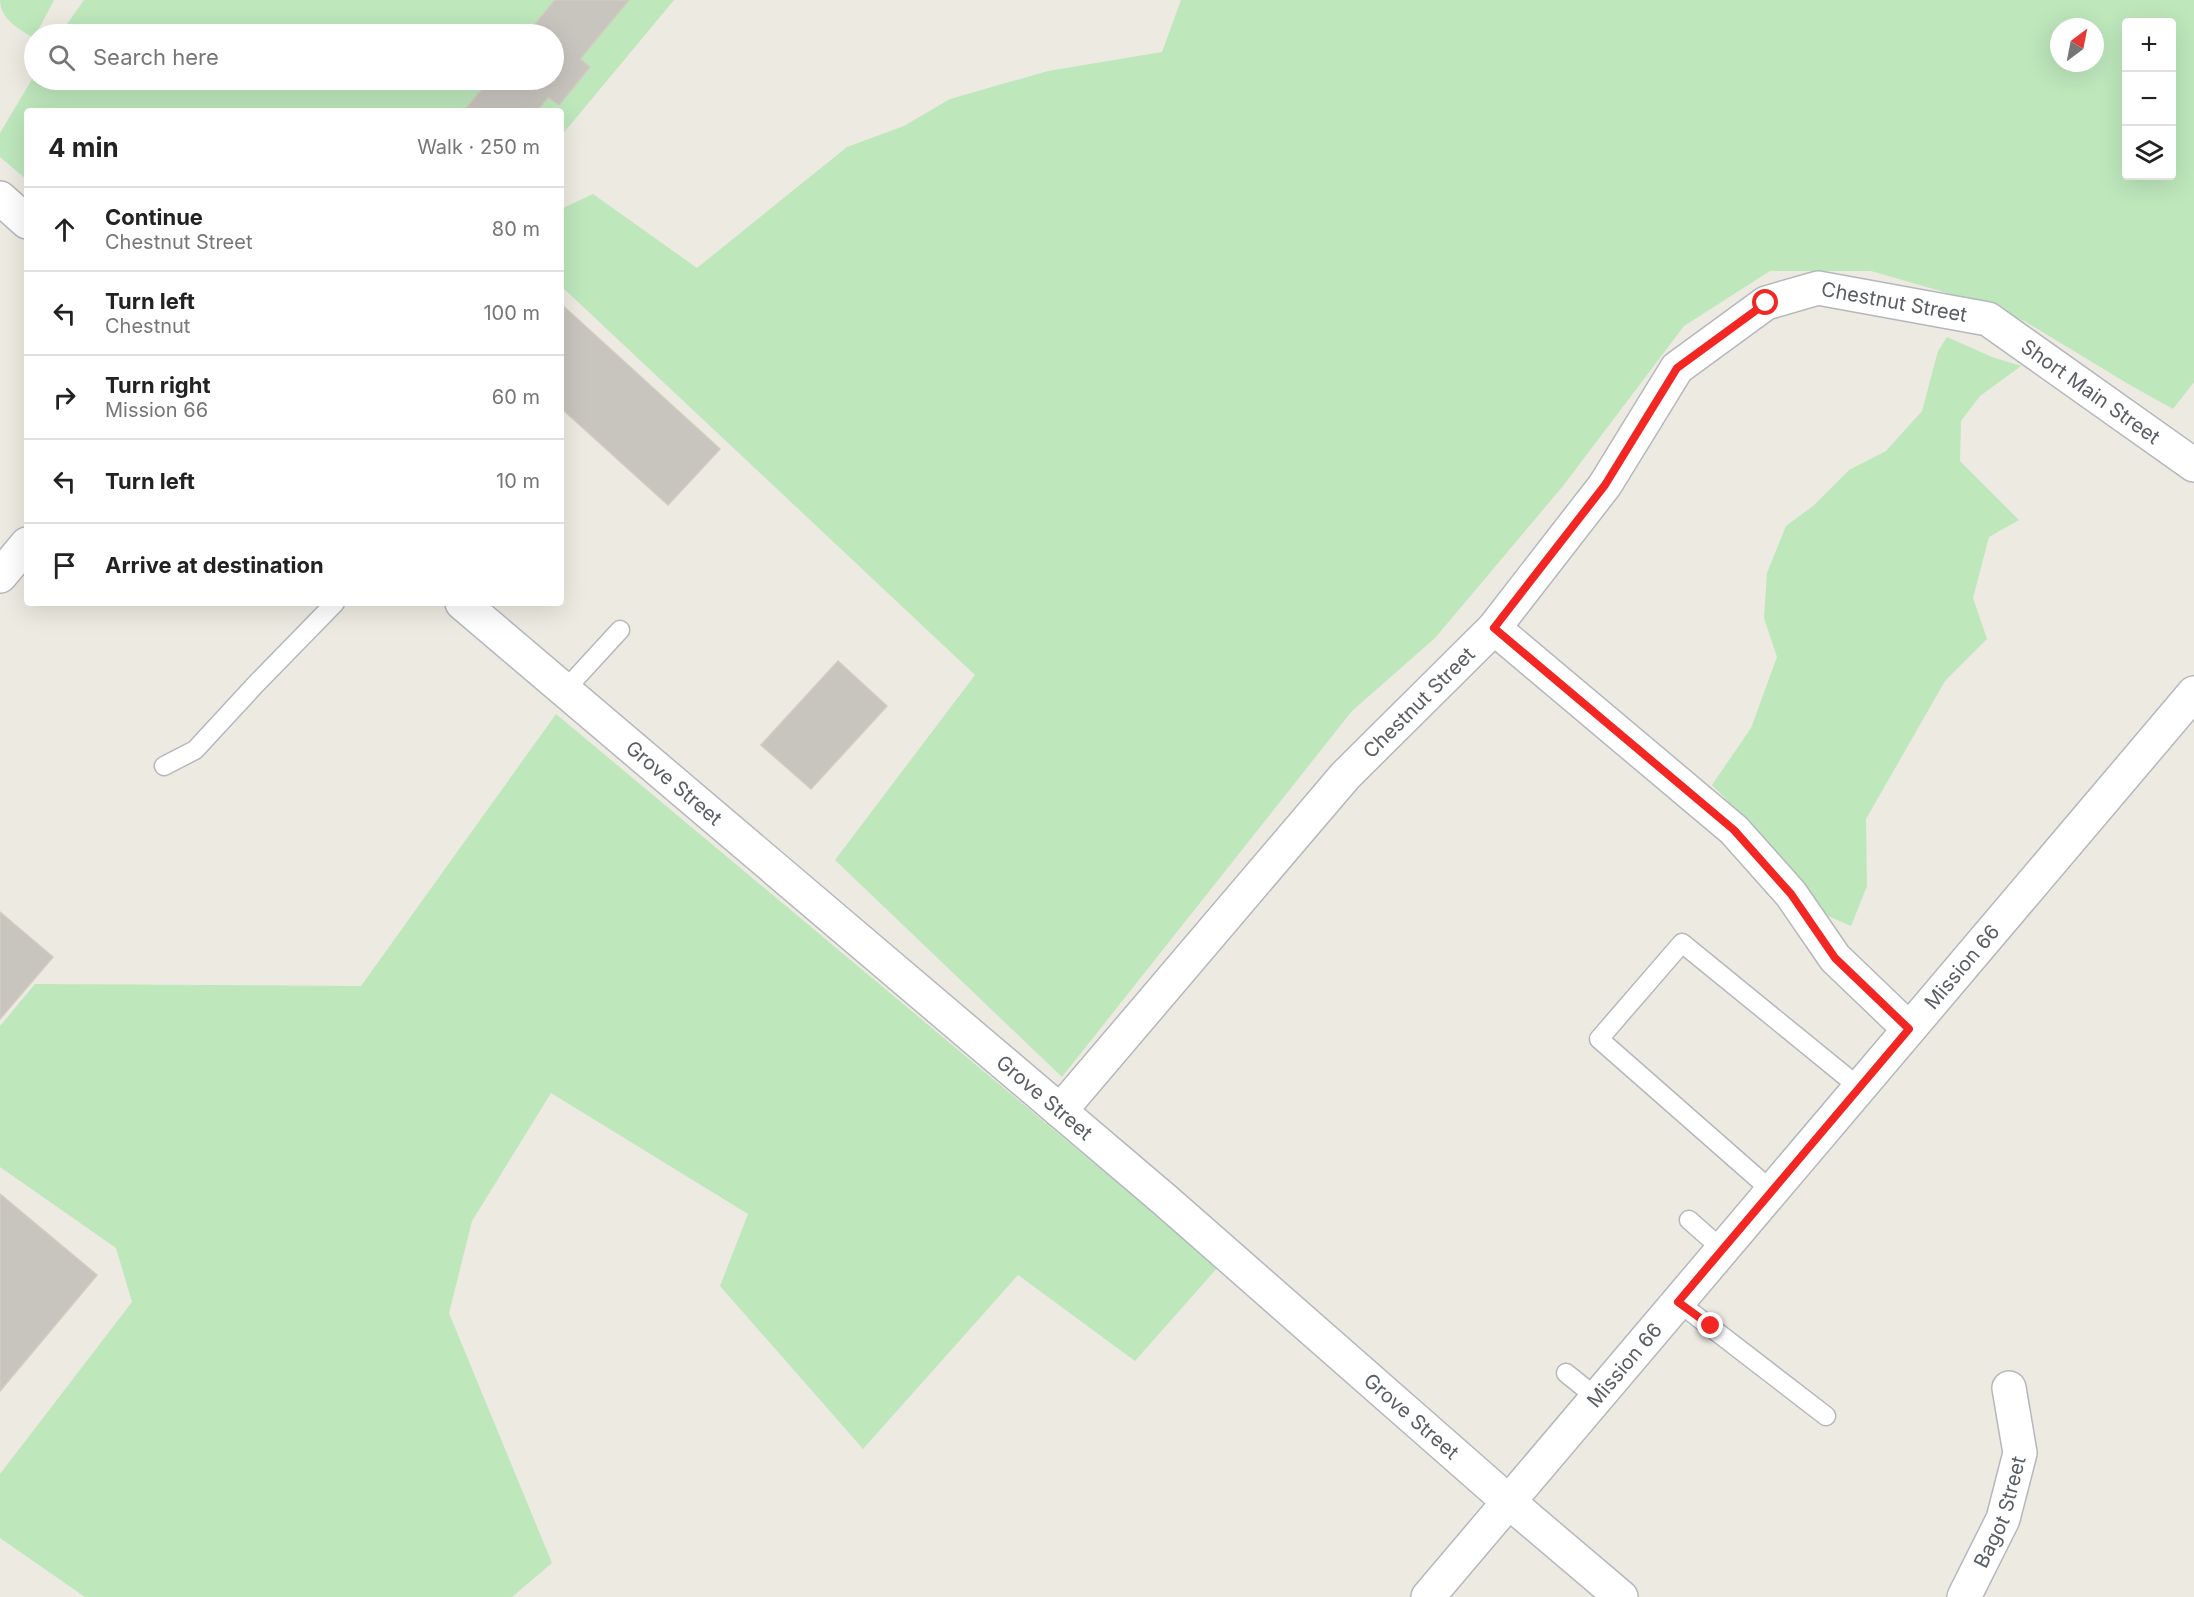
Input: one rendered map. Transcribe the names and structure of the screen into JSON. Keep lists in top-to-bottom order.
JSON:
{
  "streets": {
    "street": [
      "Chestnut Street",
      "Short Main Street",
      "Grove Street",
      "Mission 66",
      "Bagot Street"
    ]
  },
  "crossings": [
    ["Chestnut Street", "Short Main Street"],
    ["Chestnut Street", "Grove Street"],
    ["Grove Street", "Mission 66"]
  ],
  "north": "top right",
  "page": {
    "map_buttons": ["+", "−"],
    "search": "Search here",
    "heading": ["4 min", "Walk · 250 m"],
    "list": [
      ["Continue", "Chestnut Street", "80 m"],
      ["Turn left", "Chestnut", "100 m"],
      ["Turn right", "Mission 66", "60 m"],
      ["Turn left", "10 m"],
      "Arrive at destination"
    ]
  }
}
